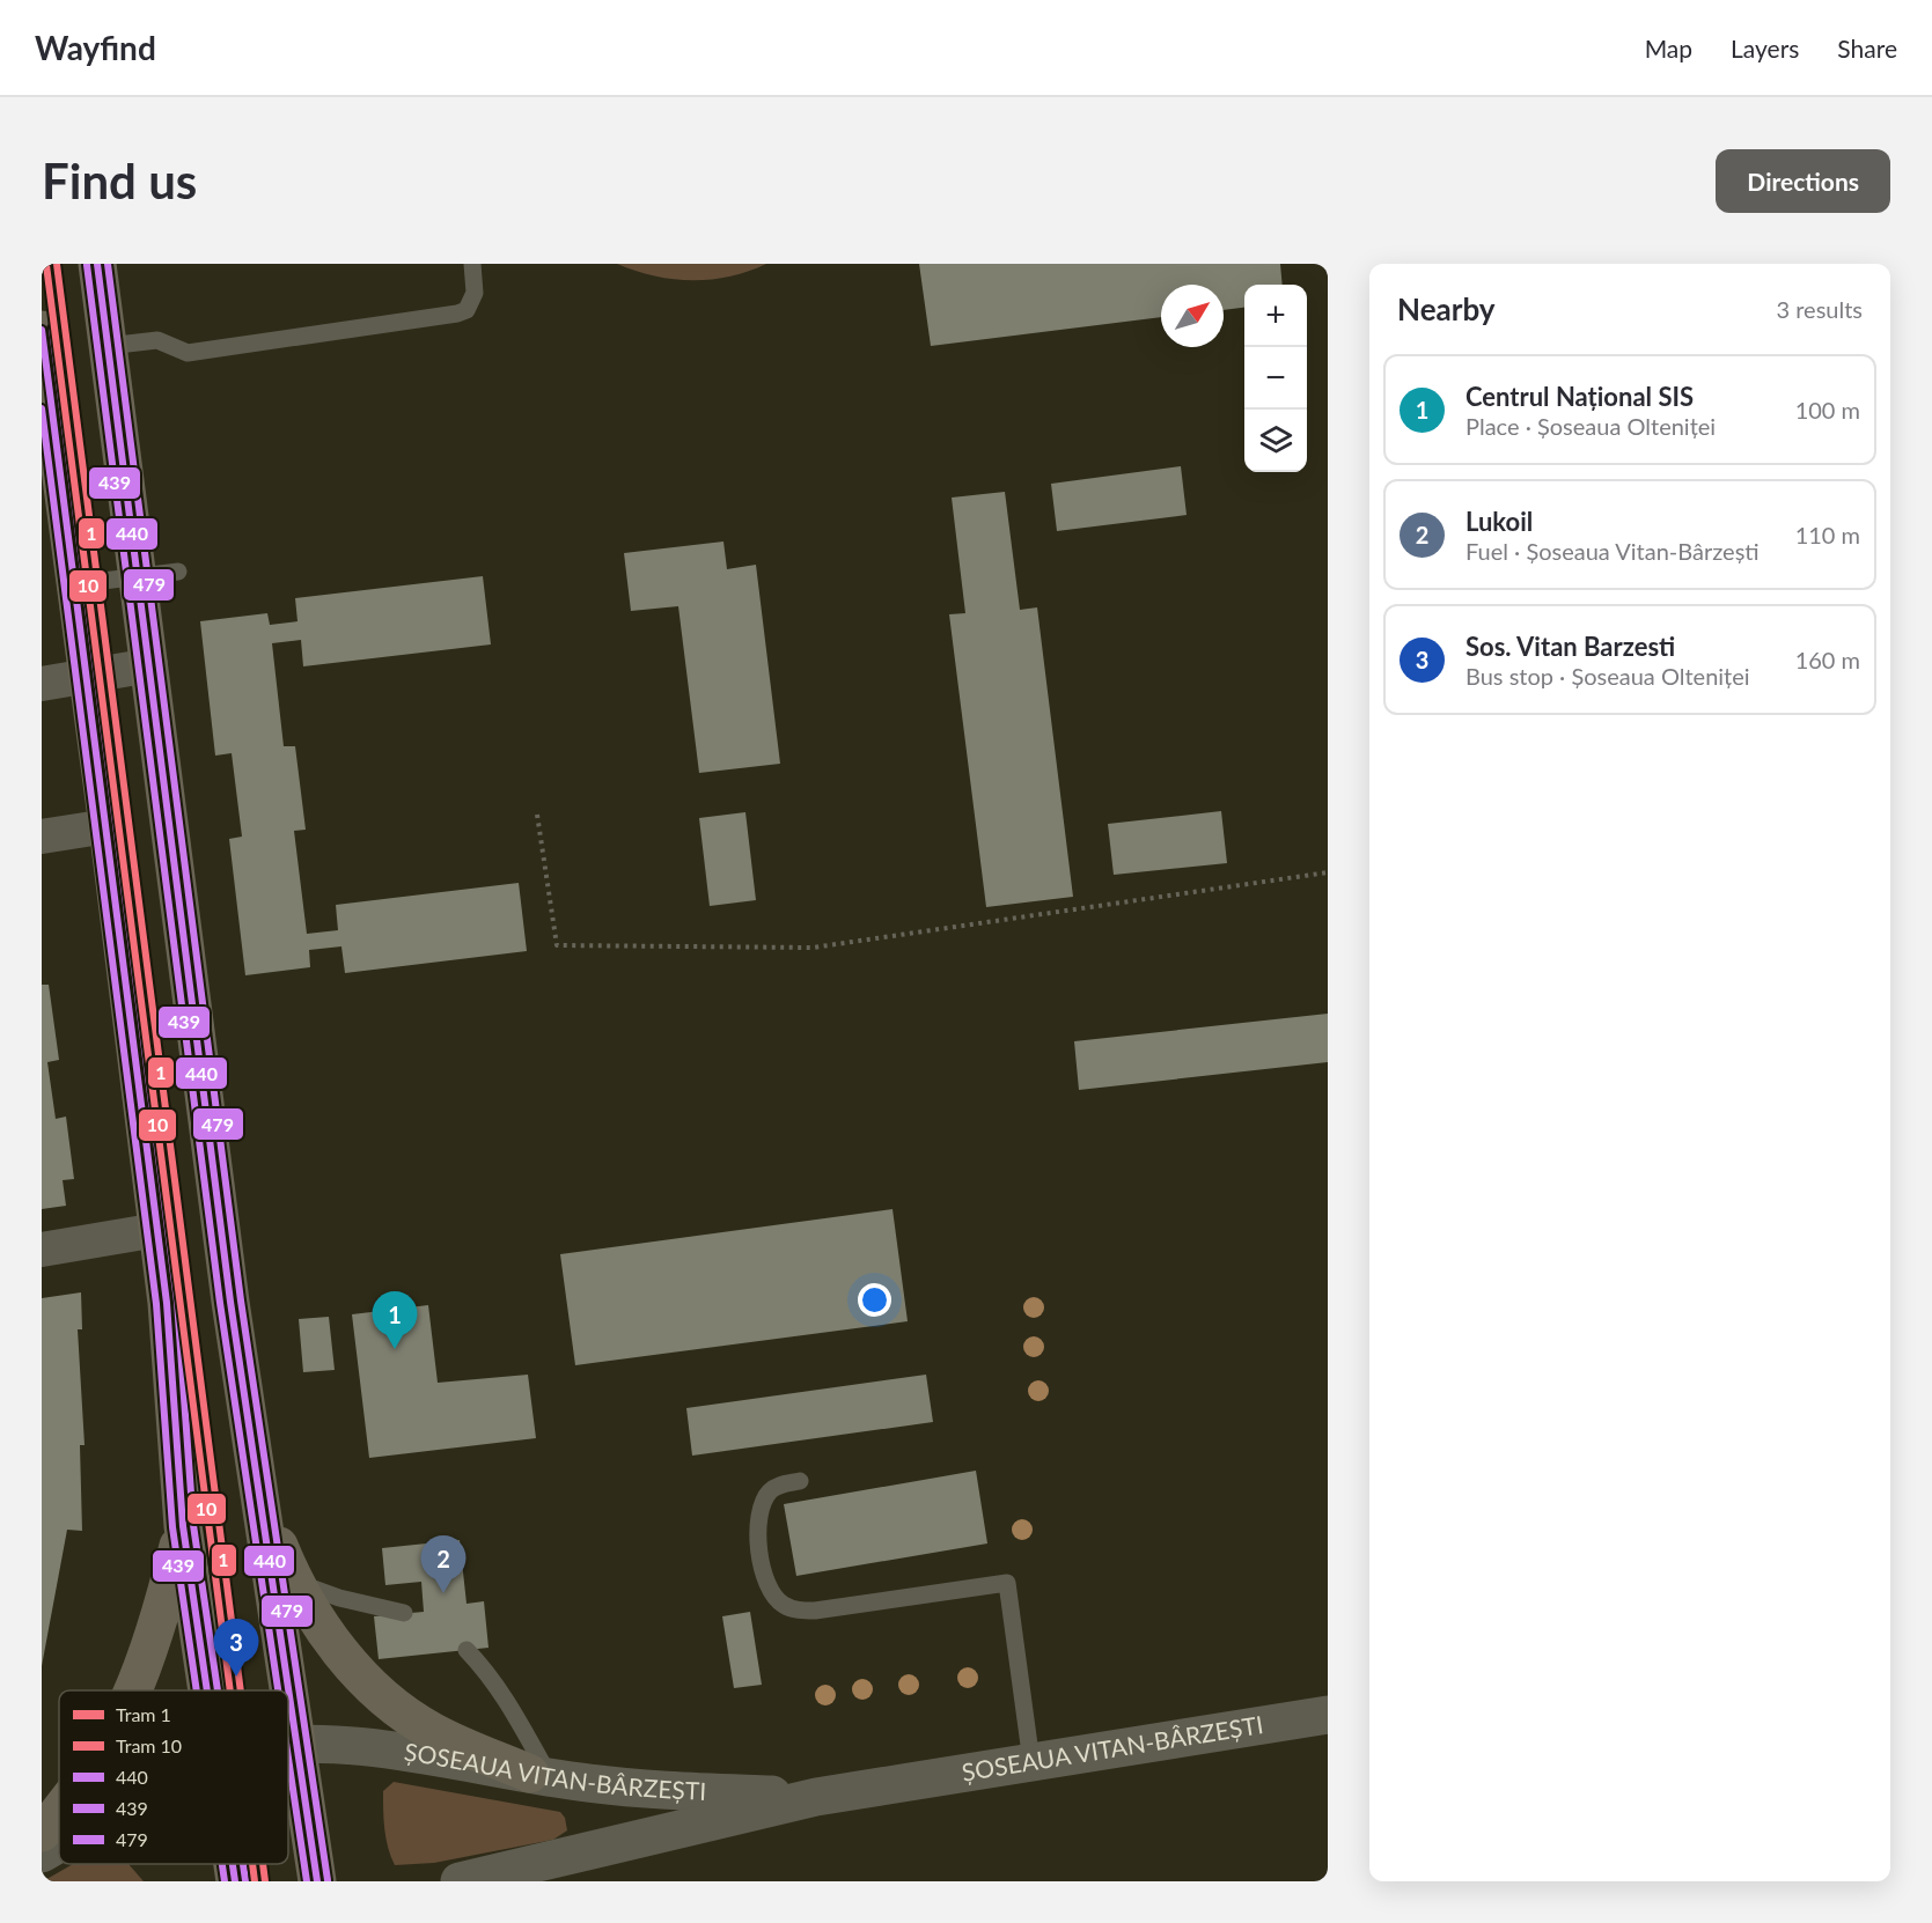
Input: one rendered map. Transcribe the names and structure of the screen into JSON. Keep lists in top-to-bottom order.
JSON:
{
  "streets": {
    "main road": ["ȘOSEAUA VITAN-BÂRZEȘTI"]
  },
  "lines": [
    "tram line 1",
    "transit line 440",
    "transit line 479",
    "tram line 10",
    "transit line 439"
  ],
  "legend": [
    "Tram 1",
    "Tram 10",
    "440",
    "439",
    "479"
  ],
  "north": "top right",
  "page": {
    "header": "Wayfind",
    "nav": ["Map", "Layers", "Share"],
    "buttons": "Directions",
    "title": "Find us",
    "heading": ["Nearby", "3 results"],
    "map_buttons": ["+", "−"],
    "list": [
      {
        "mark": "1",
        "name": "Centrul Național SIS",
        "note": "Place · Șoseaua Olteniței",
        "value": "100 m"
      },
      {
        "mark": "2",
        "name": "Lukoil",
        "note": "Fuel · Șoseaua Vitan-Bârzești",
        "value": "110 m"
      },
      {
        "mark": "3",
        "name": "Sos. Vitan Barzesti",
        "note": "Bus stop · Șoseaua Olteniței",
        "value": "160 m"
      }
    ],
    "pins": ["1", "2", "3"]
  }
}
